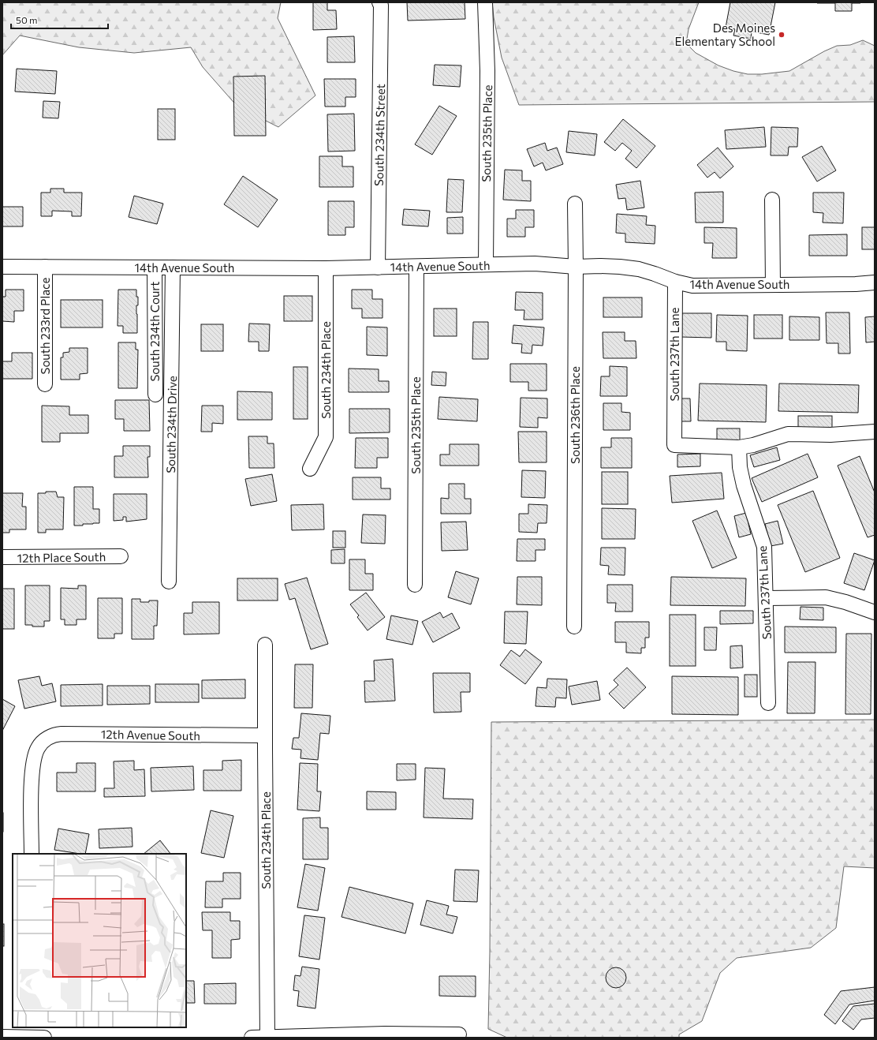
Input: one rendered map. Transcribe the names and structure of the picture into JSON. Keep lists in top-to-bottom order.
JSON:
{
  "streets": {
    "street": [
      "South 235th Place",
      "South 234th Street",
      "14th Avenue South",
      "South 233rd Place",
      "South 234th Court",
      "South 237th Lane",
      "South 234th Place",
      "South 236th Place",
      "South 234th Drive",
      "12th Place South",
      "12th Avenue South"
    ]
  },
  "crossings": [
    ["South 235th Place", "14th Avenue South"],
    ["South 234th Street", "14th Avenue South"],
    ["14th Avenue South", "South 233rd Place"],
    ["14th Avenue South", "South 234th Court"],
    ["14th Avenue South", "South 237th Lane"],
    ["14th Avenue South", "South 234th Place"],
    ["14th Avenue South", "South 236th Place"],
    ["14th Avenue South", "South 234th Drive"],
    ["South 234th Place", "12th Avenue South"]
  ],
  "places": ["Des Moines Elementary School"],
  "scale_bar": "50 m"
}
